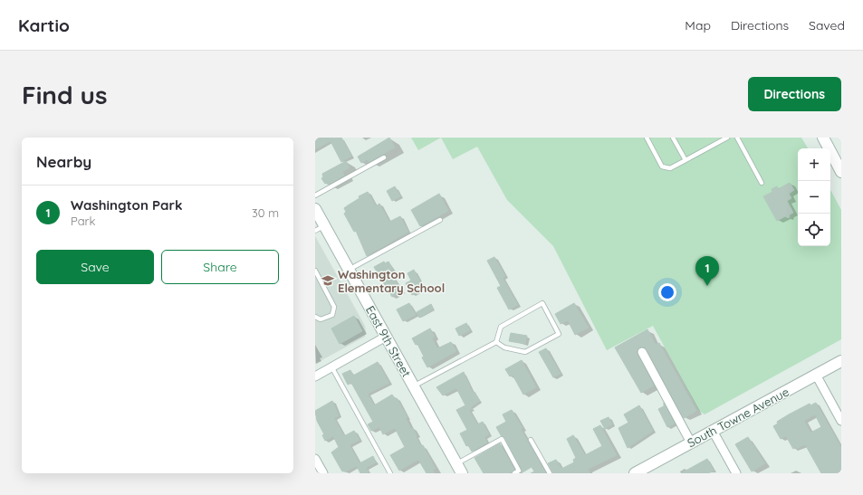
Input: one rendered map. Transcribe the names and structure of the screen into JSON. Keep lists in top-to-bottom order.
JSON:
{
  "streets": {
    "street": ["East 9th Street", "South Towne Avenue"]
  },
  "places": {
    "school or university": ["Washington Elementary School"]
  },
  "page": {
    "header": "Kartio",
    "nav": ["Map", "Directions", "Saved"],
    "buttons": [
      "Directions",
      ["Save", "Share"]
    ],
    "title": "Find us",
    "heading": "Nearby",
    "map_buttons": ["+", "−"],
    "list": [
      {
        "mark": "1",
        "name": "Washington Park",
        "note": "Park",
        "value": "30 m"
      }
    ],
    "pins": "1"
  }
}
